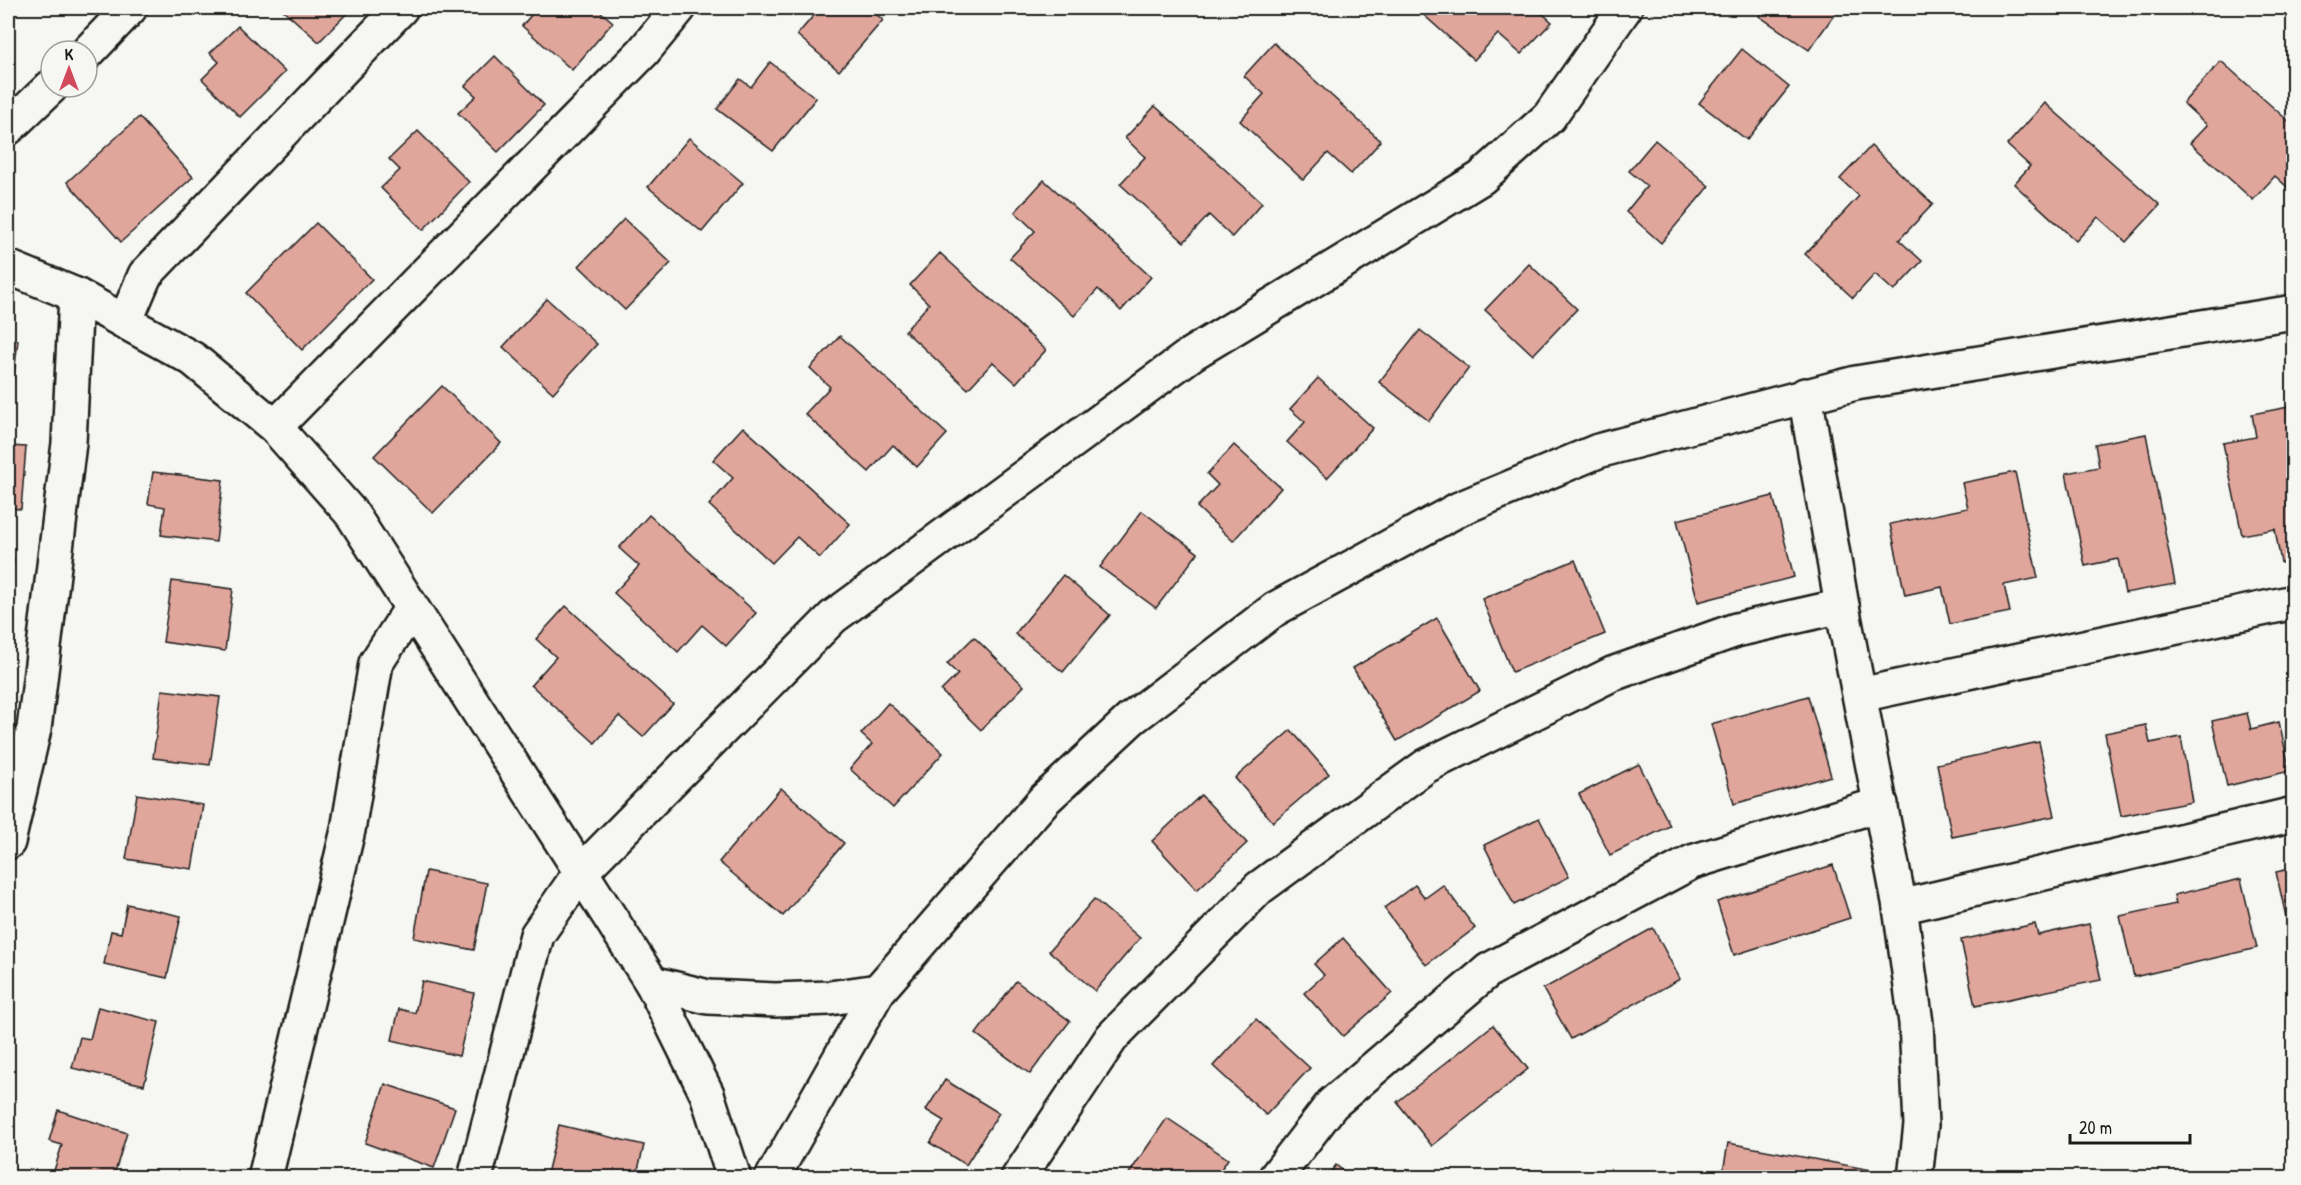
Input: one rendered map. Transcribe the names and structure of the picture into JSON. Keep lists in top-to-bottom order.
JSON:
{
  "scale_bar": "20 m",
  "north": "top"
}
